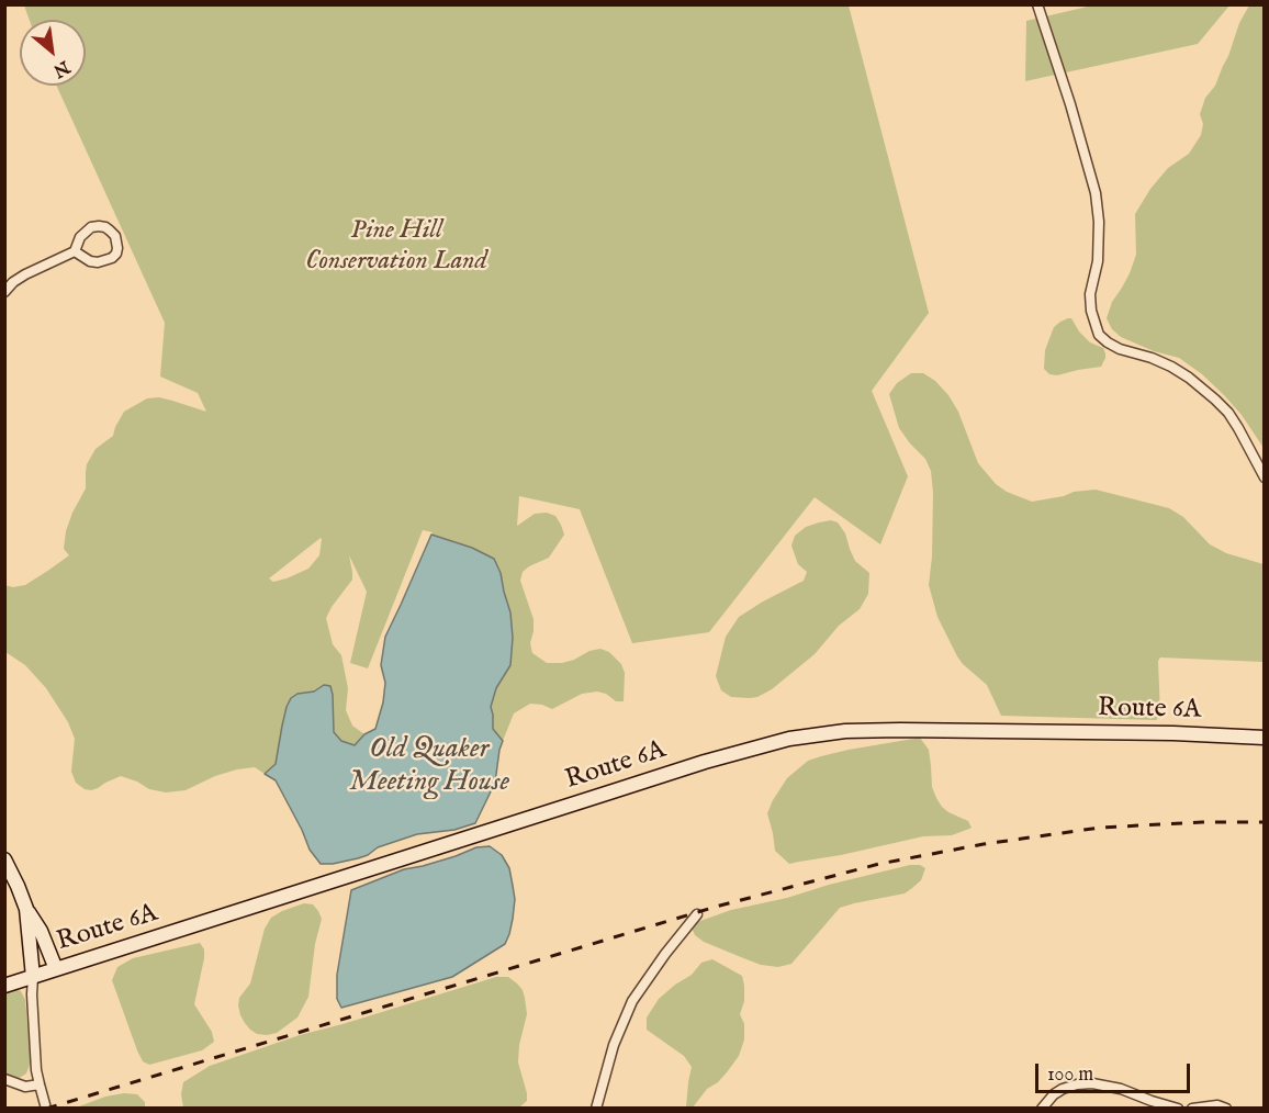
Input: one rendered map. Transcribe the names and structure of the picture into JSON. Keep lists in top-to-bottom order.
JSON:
{
  "streets": {
    "main road": ["Route 6A"]
  },
  "water": ["Old Quaker Meeting House"],
  "parks": ["Pine Hill Conservation Land"],
  "scale_bar": "100 m",
  "north": "bottom right"
}
